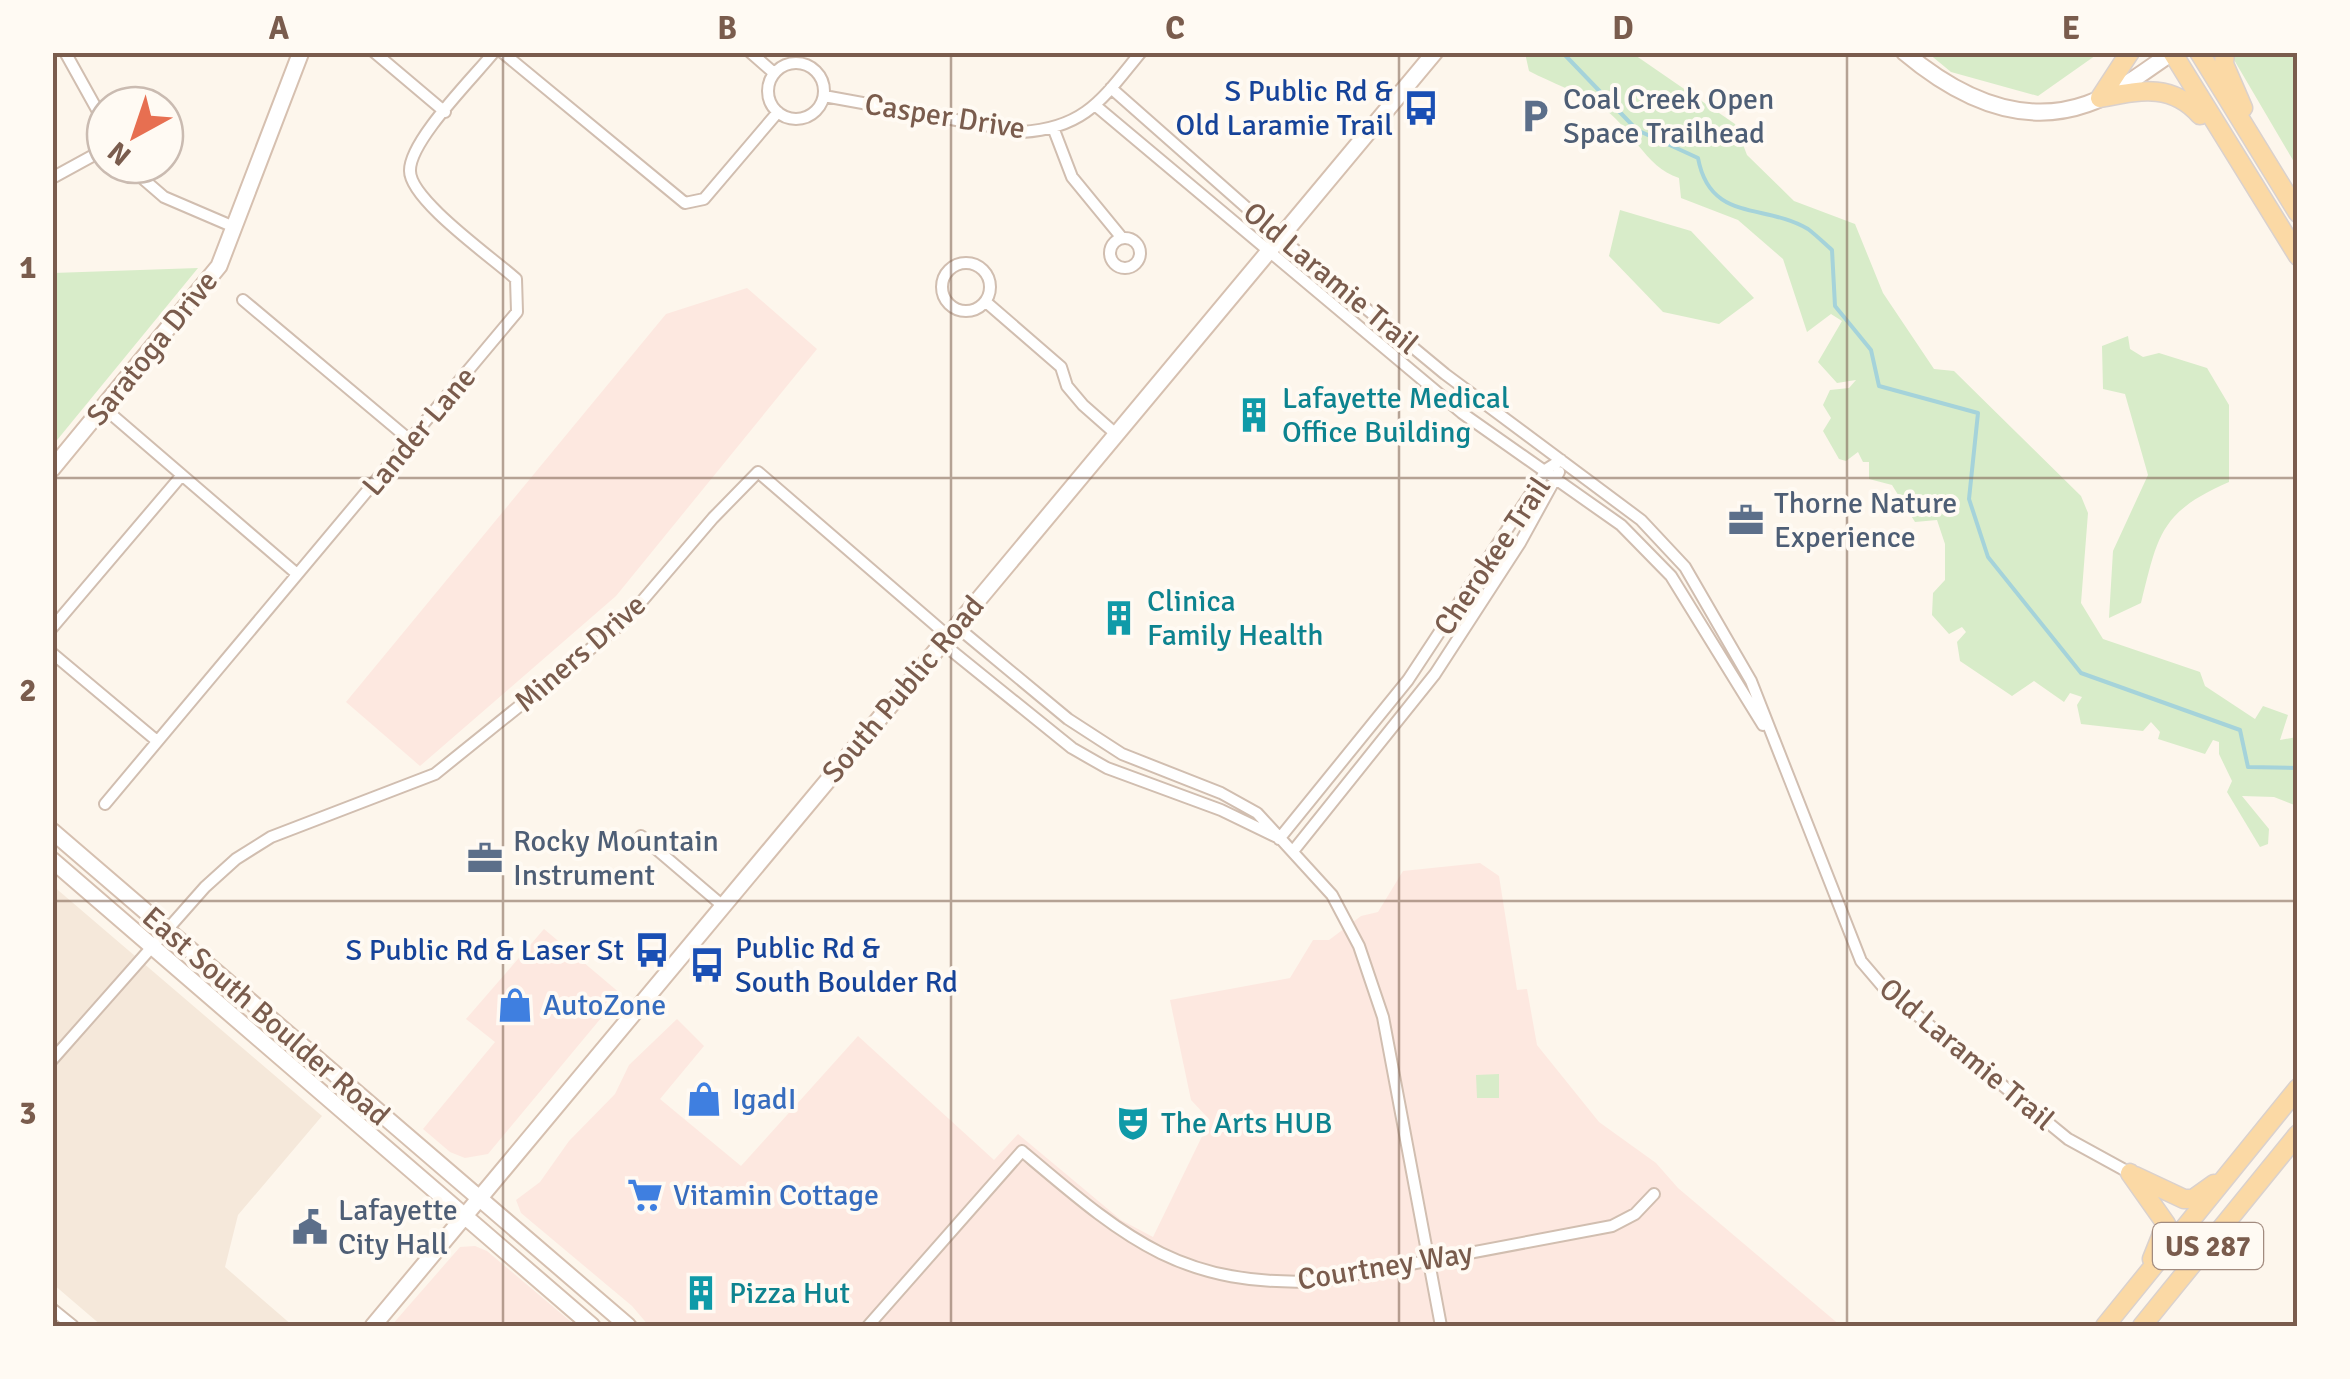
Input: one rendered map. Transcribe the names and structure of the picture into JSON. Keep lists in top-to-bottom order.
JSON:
{
  "streets": {
    "main road": ["US 287"],
    "street": [
      "Casper Drive",
      "Old Laramie Trail",
      "Saratoga Drive",
      "Lander Lane",
      "Cherokee Trail",
      "Miners Drive",
      "South Public Road",
      "East South Boulder Road",
      "Courtney Way"
    ]
  },
  "crossings": [
    ["Casper Drive", "Old Laramie Trail"],
    ["Old Laramie Trail", "Cherokee Trail"],
    ["Old Laramie Trail", "South Public Road"],
    ["Miners Drive", "South Public Road"],
    ["Miners Drive", "East South Boulder Road"],
    ["South Public Road", "East South Boulder Road"]
  ],
  "places": {
    "bus stop": ["S Public Rd & Old Laramie Trail", "S Public Rd & Laser St", "Public Rd & South Boulder Rd"],
    "parking": ["Coal Creek Open Space Trailhead"],
    "building": ["Lafayette Medical Office Building", "Clinica Family Health", "Pizza Hut"],
    "office": ["Thorne Nature Experience", "Rocky Mountain Instrument"],
    "shop": ["AutoZone", "IgadI"],
    "theatre": ["The Arts HUB"],
    "supermarket": ["Vitamin Cottage"],
    "public building": ["Lafayette City Hall"]
  },
  "north": "bottom left",
  "grid": {
    "columns": [
      "A",
      "B",
      "C",
      "D",
      "E"
    ],
    "rows": ["1", "2", "3"]
  }
}
